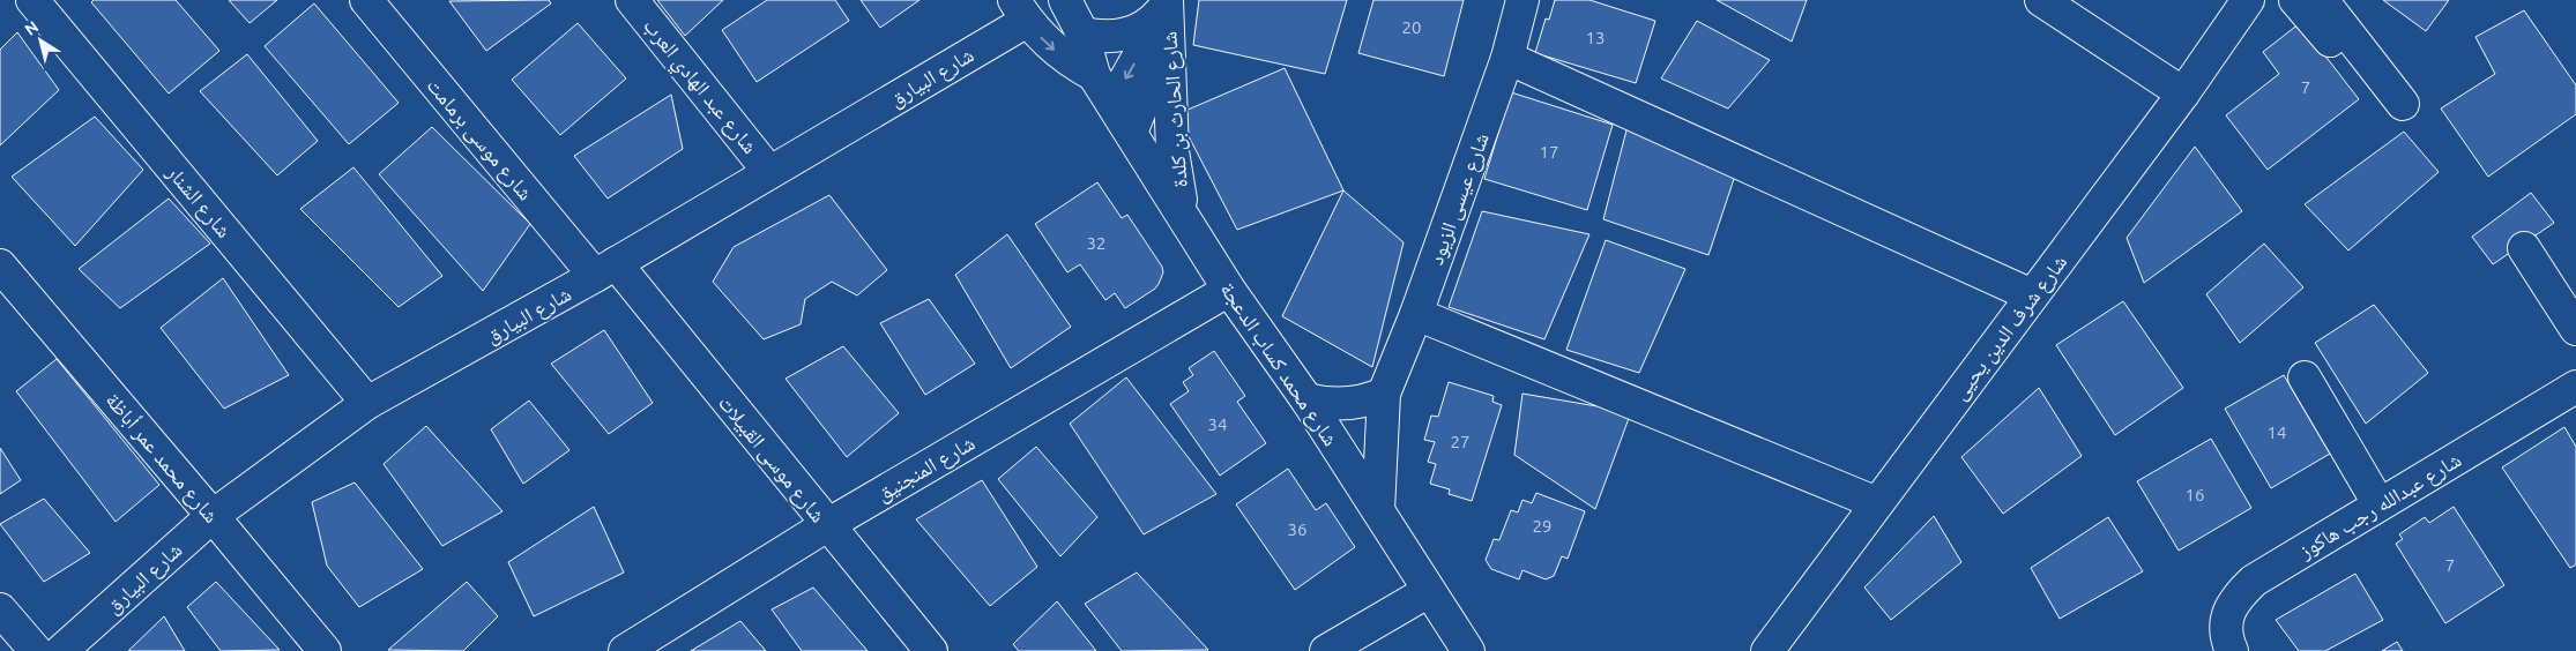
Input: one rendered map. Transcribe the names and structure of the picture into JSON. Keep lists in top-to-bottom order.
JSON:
{
  "streets": {
    "street": [
      "شارع البيارق",
      "شارع عبد الهادي العرب",
      "شارع الحارث بن كلدة",
      "شارع موسى برمامت",
      "شارع عيسى الزيود",
      "شارع الشنار",
      "شارع شرف الدين يحيى",
      "شارع محمد كساب الدعجة",
      "شارع محمد عمر أباظة",
      "شارع موسى القبيلات",
      "شارع المنجنيق",
      "شارع عبدالله رجب هاكوز"
    ]
  },
  "crossings": [
    ["شارع البيارق", "شارع عبد الهادي العرب"],
    ["شارع البيارق", "شارع موسى برمامت"],
    ["شارع البيارق", "شارع الشنار"],
    ["شارع البيارق", "شارع محمد كساب الدعجة"],
    ["شارع البيارق", "شارع محمد عمر أباظة"],
    ["شارع البيارق", "شارع موسى القبيلات"],
    ["شارع الحارث بن كلدة", "شارع محمد كساب الدعجة"],
    ["شارع موسى برمامت", "شارع موسى القبيلات"],
    ["شارع عيسى الزيود", "شارع محمد كساب الدعجة"],
    ["شارع محمد كساب الدعجة", "شارع المنجنيق"],
    ["شارع موسى القبيلات", "شارع المنجنيق"]
  ],
  "house_numbers": [
    "20",
    "13",
    "7",
    "17",
    "32",
    "34",
    "14",
    "27",
    "16",
    "29",
    "36",
    "7"
  ],
  "north": "top left"
}
